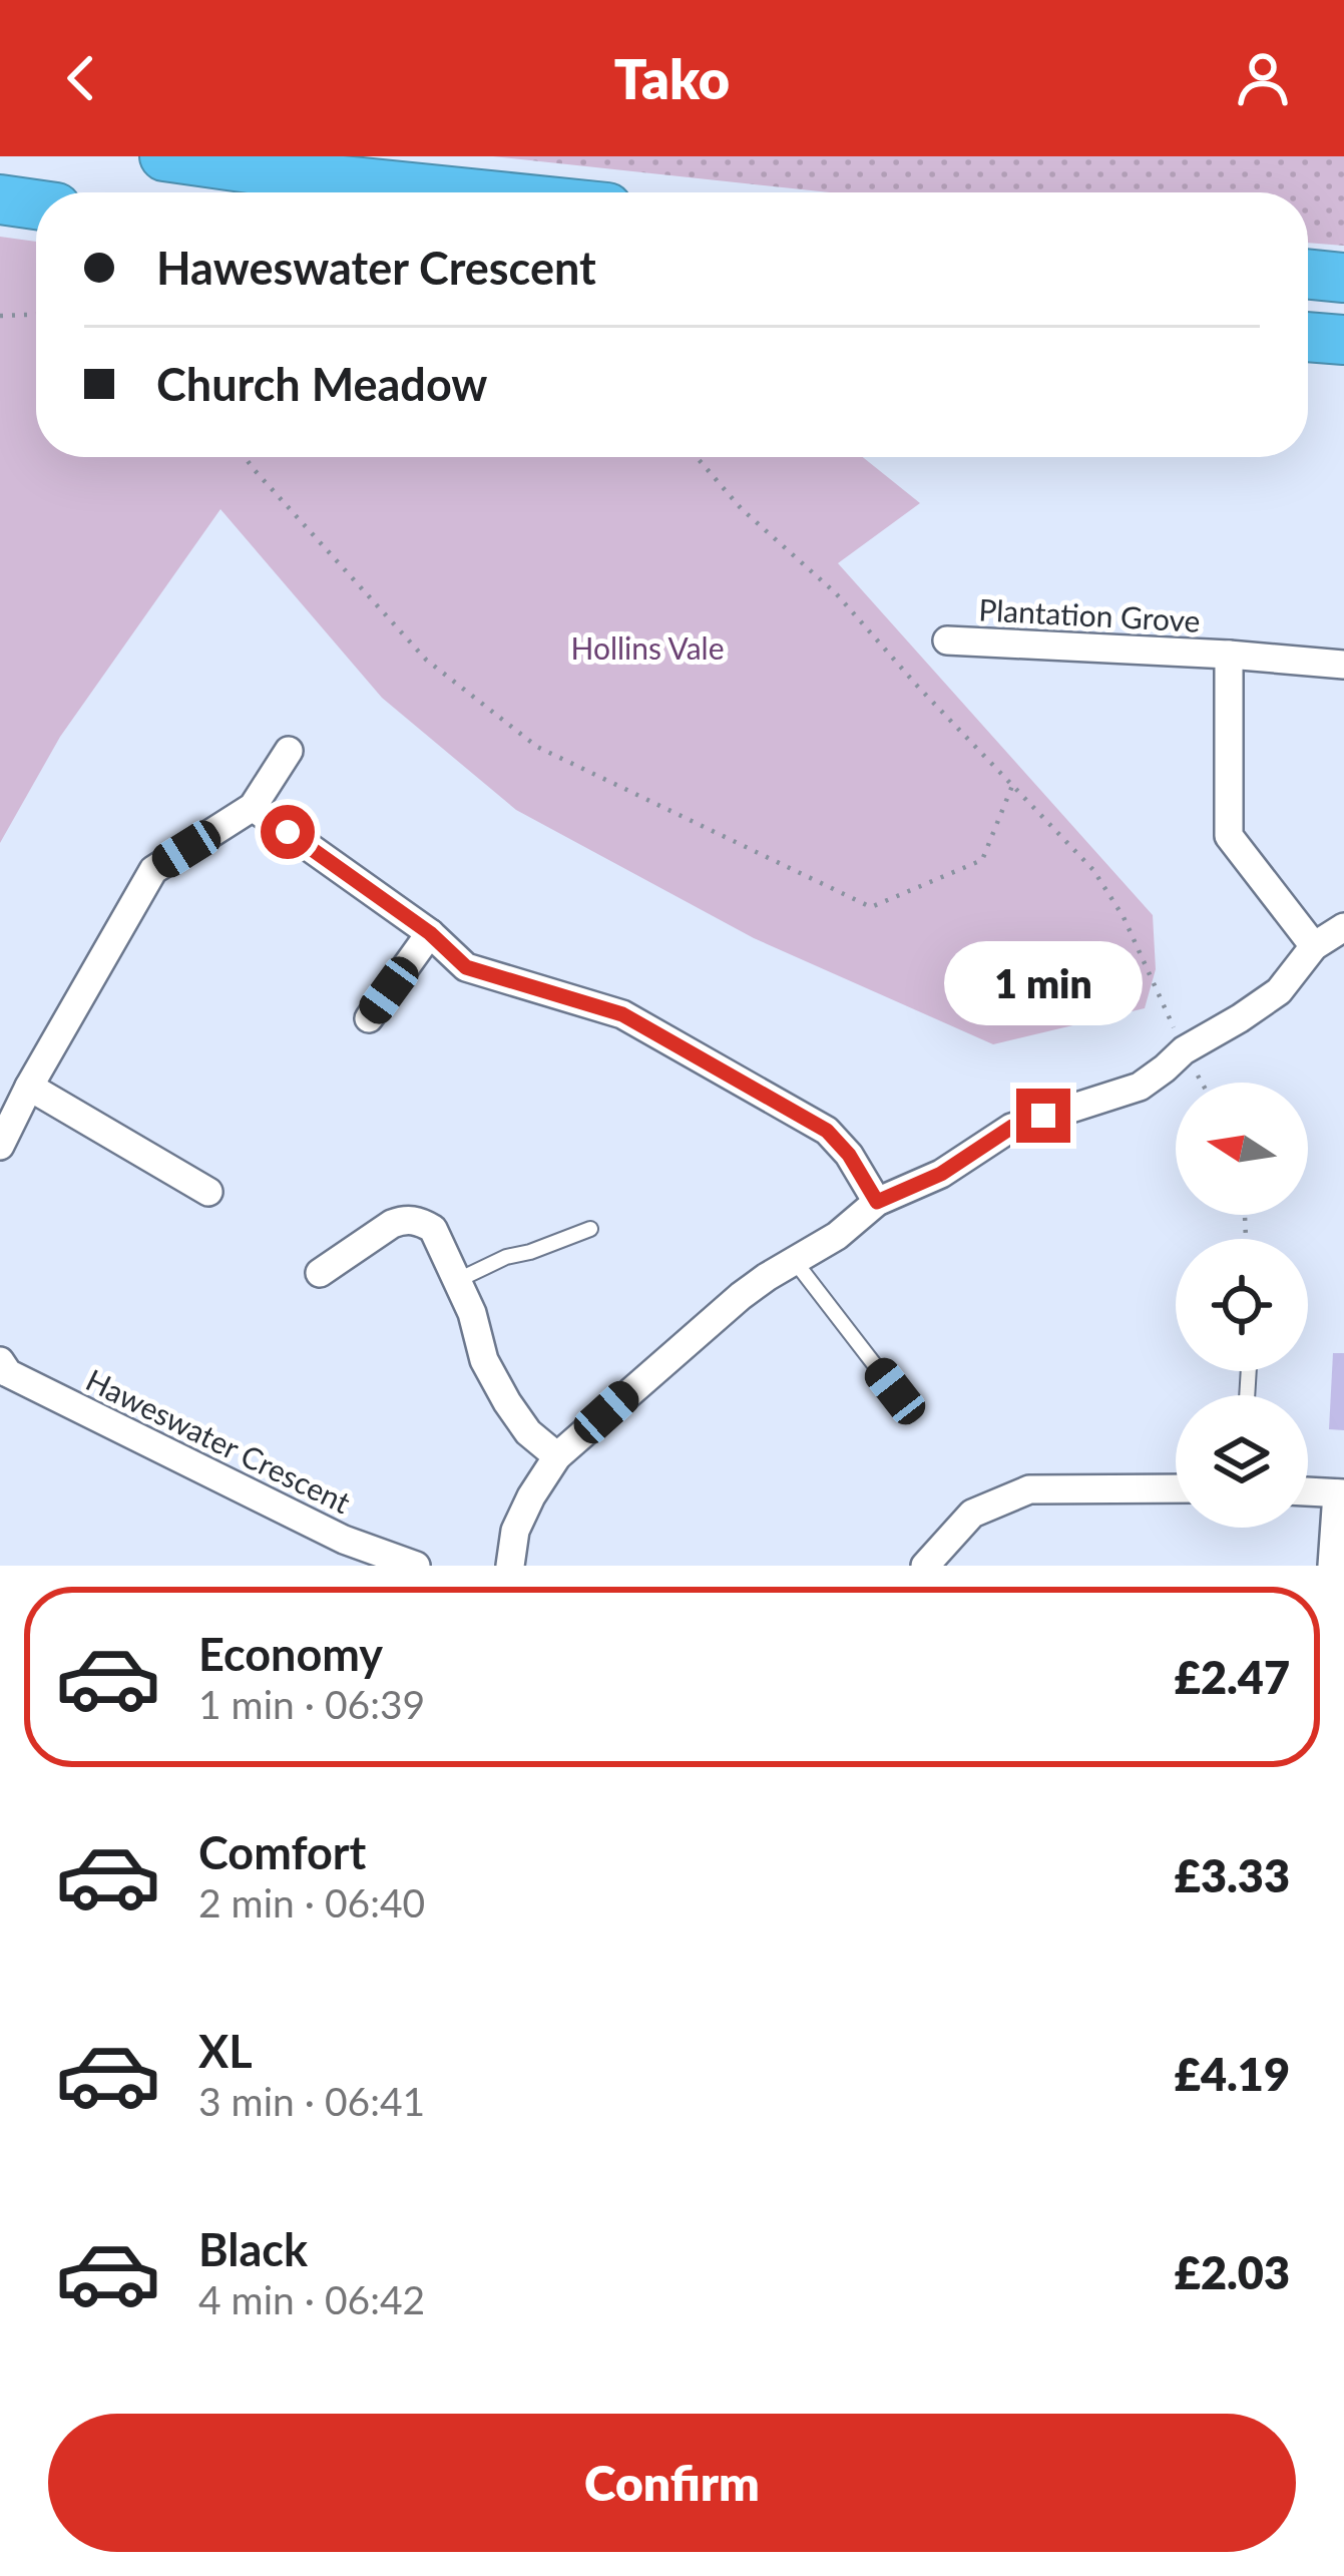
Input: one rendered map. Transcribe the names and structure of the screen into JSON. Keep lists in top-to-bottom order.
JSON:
{
  "streets": {
    "street": ["Plantation Grove", "Haweswater Crescent"]
  },
  "parks": ["Hollins Vale"],
  "north": "left",
  "page": {
    "header": "Tako",
    "banner": ["Haweswater Crescent", "Church Meadow"],
    "bubble": "1 min",
    "list": [
      {
        "name": "Economy",
        "note": "1 min · 06:39",
        "value": "£2.47"
      },
      {
        "name": "Comfort",
        "note": "2 min · 06:40",
        "value": "£3.33"
      },
      {
        "name": "XL",
        "note": "3 min · 06:41",
        "value": "£4.19"
      },
      {
        "name": "Black",
        "note": "4 min · 06:42",
        "value": "£2.03"
      }
    ],
    "buttons": "Confirm"
  }
}
